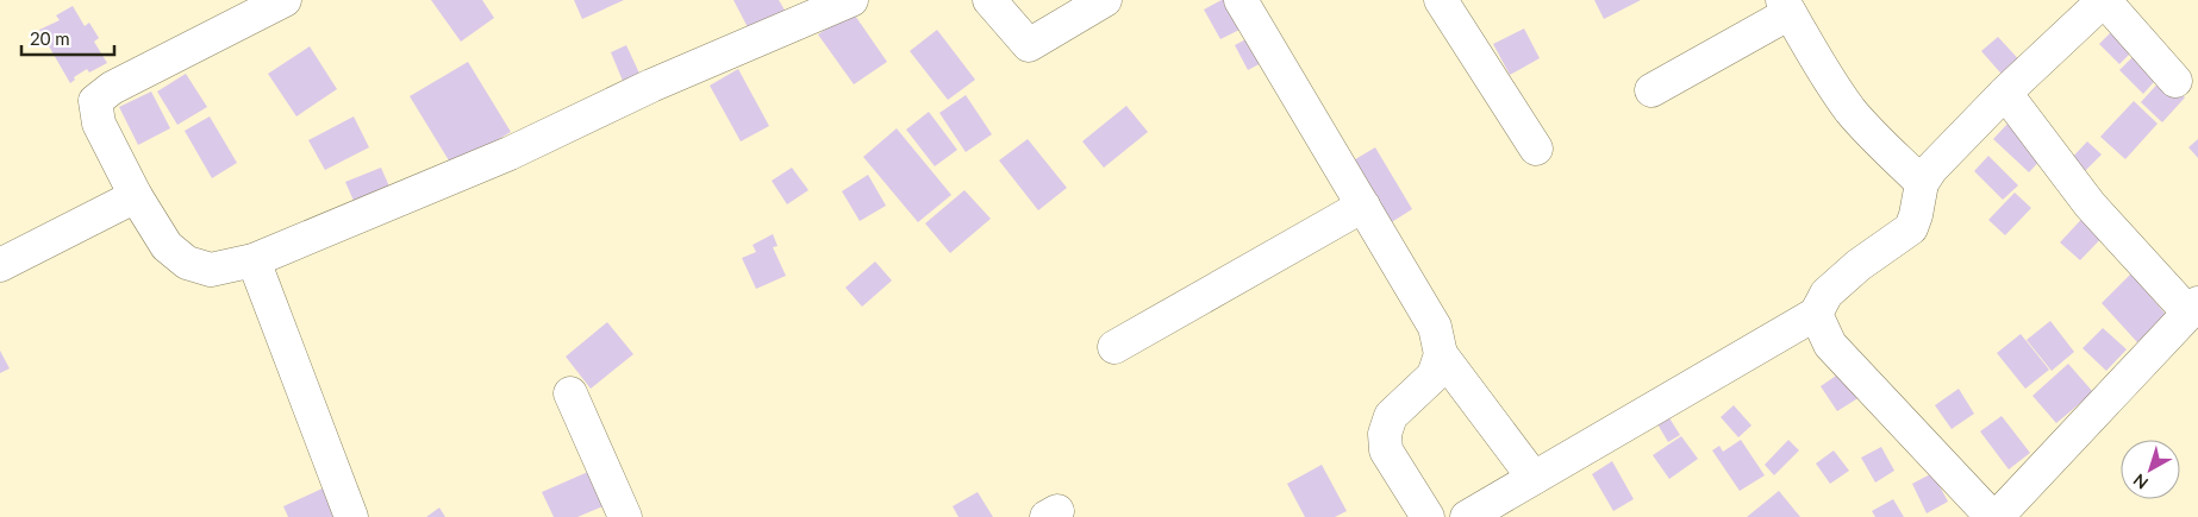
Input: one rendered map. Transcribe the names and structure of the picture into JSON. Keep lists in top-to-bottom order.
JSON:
{
  "scale_bar": "20 m",
  "north": "bottom left"
}
